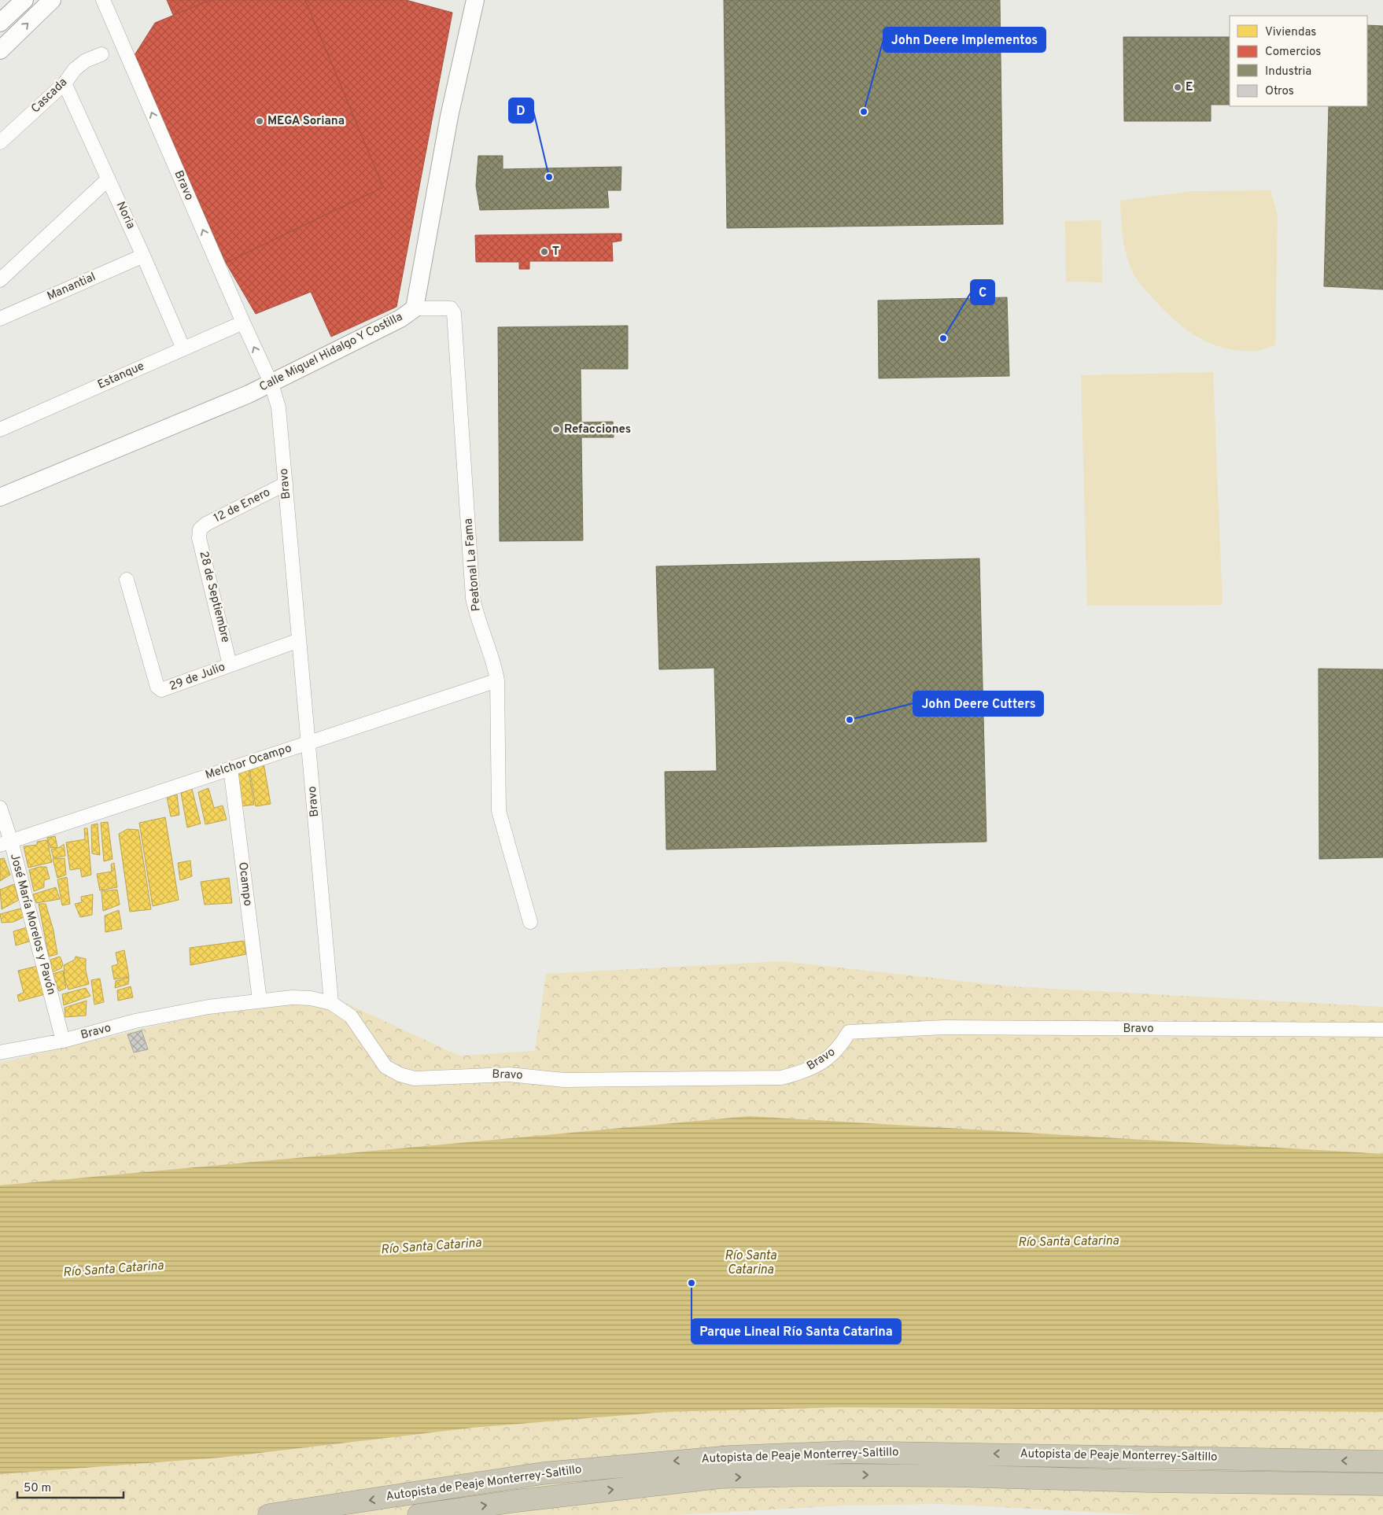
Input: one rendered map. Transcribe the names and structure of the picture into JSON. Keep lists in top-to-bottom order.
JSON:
{
  "streets": {
    "highway": ["Autopista de Peaje Monterrey-Saltillo"],
    "street": [
      "Cascada",
      "Bravo",
      "Noria",
      "Manantial",
      "Calle Miguel Hidalgo Y Costilla",
      "Estanque",
      "12 de Enero",
      "Peatonal La Fama",
      "28 de Septiembre",
      "29 de Julio",
      "Melchor Ocampo",
      "Ocampo",
      "José María Morelos y Pavón"
    ]
  },
  "crossings": [
    ["Cascada", "Noria"],
    ["Bravo", "Calle Miguel Hidalgo Y Costilla"],
    ["Bravo", "Estanque"],
    ["Bravo", "12 de Enero"],
    ["Bravo", "29 de Julio"],
    ["Bravo", "Melchor Ocampo"],
    ["Bravo", "Ocampo"],
    ["Bravo", "José María Morelos y Pavón"],
    ["Noria", "Manantial"],
    ["Noria", "Estanque"],
    ["Calle Miguel Hidalgo Y Costilla", "Peatonal La Fama"],
    ["12 de Enero", "28 de Septiembre"],
    ["Peatonal La Fama", "Melchor Ocampo"],
    ["28 de Septiembre", "29 de Julio"],
    ["Melchor Ocampo", "Ocampo"],
    ["Melchor Ocampo", "José María Morelos y Pavón"]
  ],
  "water": ["Río Santa Catarina"],
  "places": [
    "E",
    "John Deere Implementos",
    "MEGA Soriana",
    "D",
    "T",
    "C",
    "Refacciones",
    "John Deere Cutters",
    "Parque Lineal Río Santa Catarina"
  ],
  "legend": [
    "Viviendas",
    "Comercios",
    "Industria",
    "Otros"
  ],
  "scale_bar": "50 m"
}
